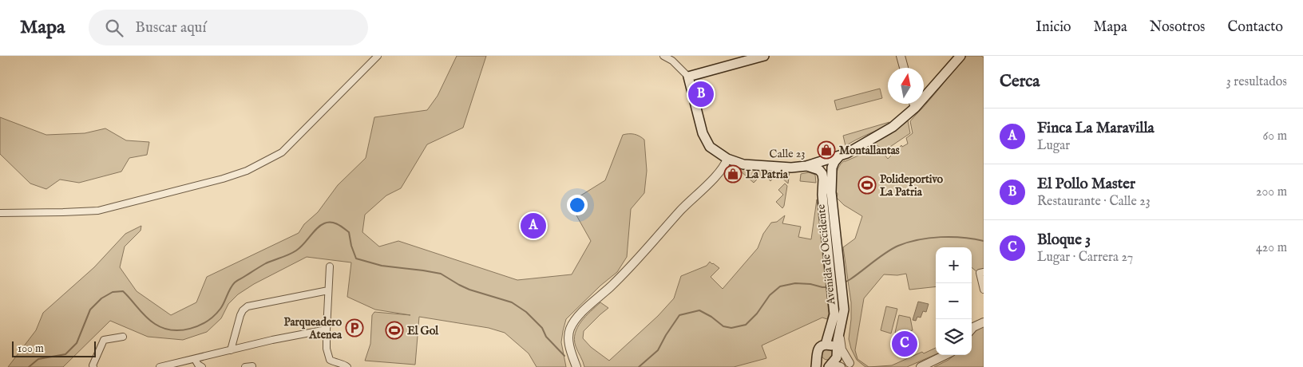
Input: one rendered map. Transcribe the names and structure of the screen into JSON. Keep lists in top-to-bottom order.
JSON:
{
  "streets": {
    "main road": ["Calle 23", "Avenida de Occidente"]
  },
  "crossings": [
    ["Calle 23", "Avenida de Occidente"]
  ],
  "places": {
    "shop": ["Montallantas", "La Patria"],
    "sports": ["Polideportivo La Patria", "El Gol"],
    "parking": ["Parqueadero Atenea"]
  },
  "scale_bar": "100 m",
  "north": "top",
  "page": {
    "header": "Mapa",
    "search": "Buscar aquí",
    "nav": [
      "Inicio",
      "Mapa",
      "Nosotros",
      "Contacto"
    ],
    "heading": ["Cerca", "3 resultados"],
    "pins": ["B", "A", "C"],
    "list": [
      {
        "mark": "A",
        "name": "Finca La Maravilla",
        "note": "Lugar",
        "value": "60 m"
      },
      {
        "mark": "B",
        "name": "El Pollo Master",
        "note": "Restaurante · Calle 23",
        "value": "200 m"
      },
      {
        "mark": "C",
        "name": "Bloque 3",
        "note": "Lugar · Carrera 27",
        "value": "420 m"
      }
    ],
    "map_buttons": ["+", "−"],
    "scale": "100 m"
  }
}
